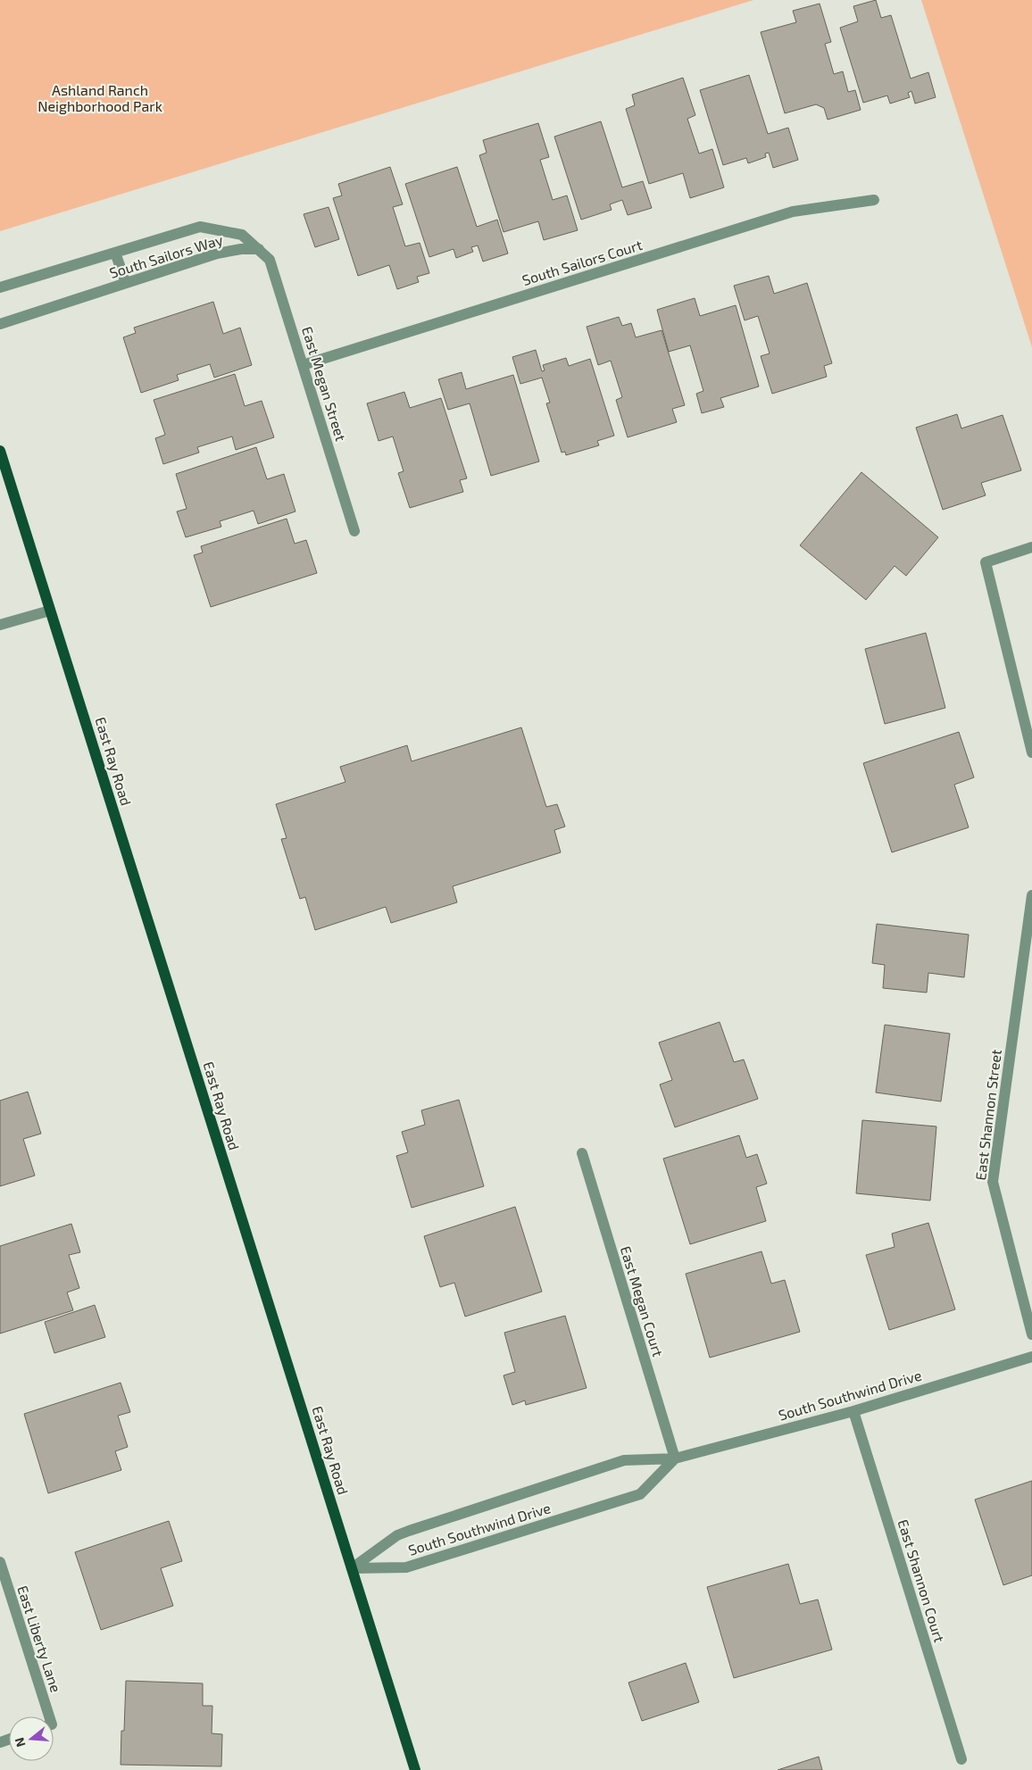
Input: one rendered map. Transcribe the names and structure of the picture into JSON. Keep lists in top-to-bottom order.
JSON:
{
  "streets": {
    "main road": ["East Ray Road"],
    "street": [
      "South Sailors Way",
      "South Sailors Court",
      "East Megan Street",
      "East Shannon Street",
      "East Megan Court",
      "South Southwind Drive",
      "East Shannon Court",
      "East Liberty Lane"
    ]
  },
  "crossings": [
    ["South Sailors Way", "East Megan Street"],
    ["South Sailors Court", "East Megan Street"],
    ["East Ray Road", "South Southwind Drive"],
    ["East Megan Court", "South Southwind Drive"],
    ["South Southwind Drive", "East Shannon Court"]
  ],
  "parks": ["Ashland Ranch Neighborhood Park"],
  "north": "left"
}
